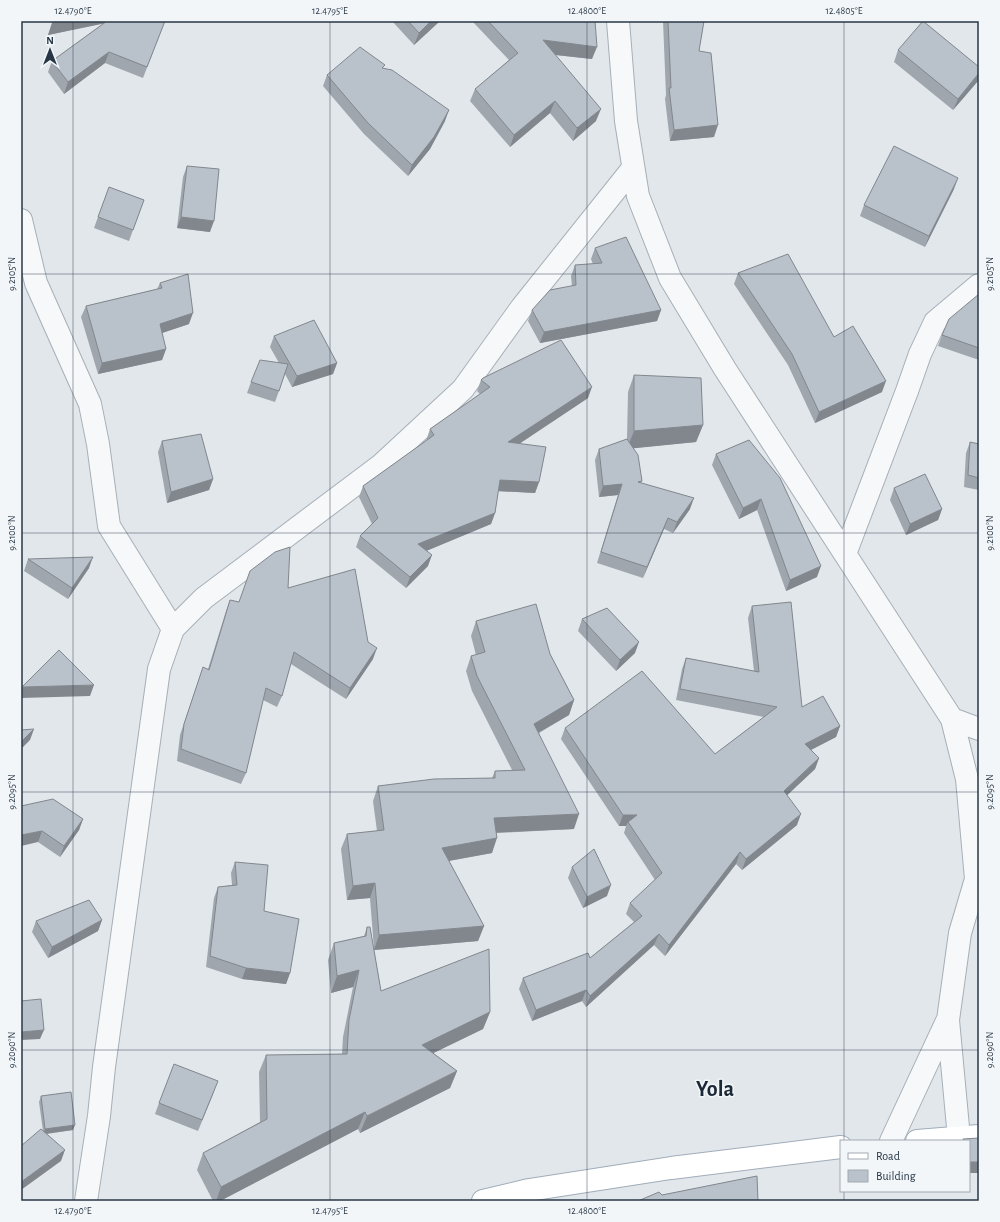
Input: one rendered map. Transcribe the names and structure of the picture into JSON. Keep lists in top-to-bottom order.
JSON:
{
  "districts": ["Yola"],
  "legend": ["Road", "Building"],
  "north": "top",
  "coordinates": [
    "12.4790°E",
    "12.4795°E",
    "12.4800°E",
    "12.4805°E",
    "9.2105°N",
    "9.2100°N",
    "9.2095°N",
    "9.2090°N"
  ]
}
